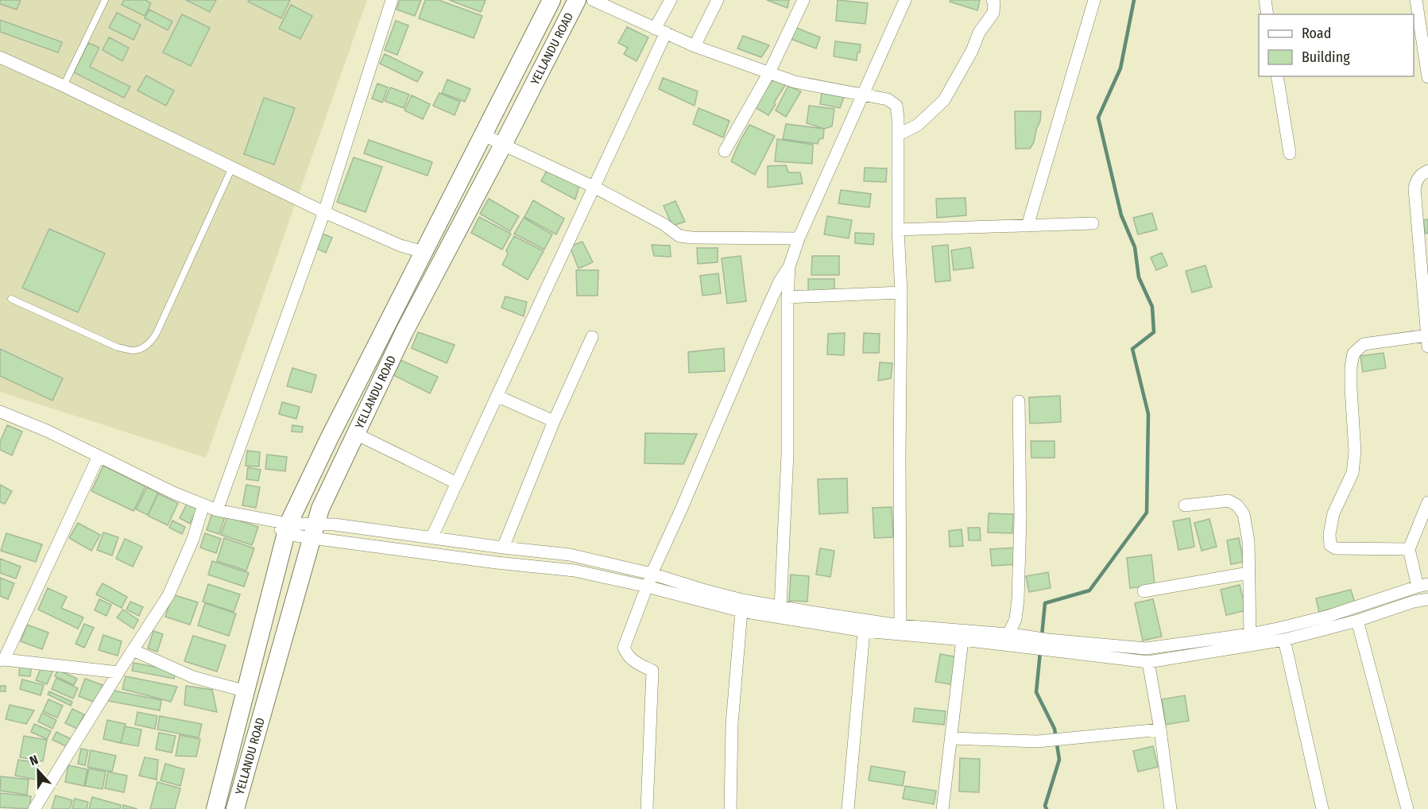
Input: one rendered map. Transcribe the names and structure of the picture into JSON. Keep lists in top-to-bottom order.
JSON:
{
  "streets": {
    "main road": ["YELLANDU ROAD"]
  },
  "legend": ["Road", "Building"],
  "north": "top"
}
